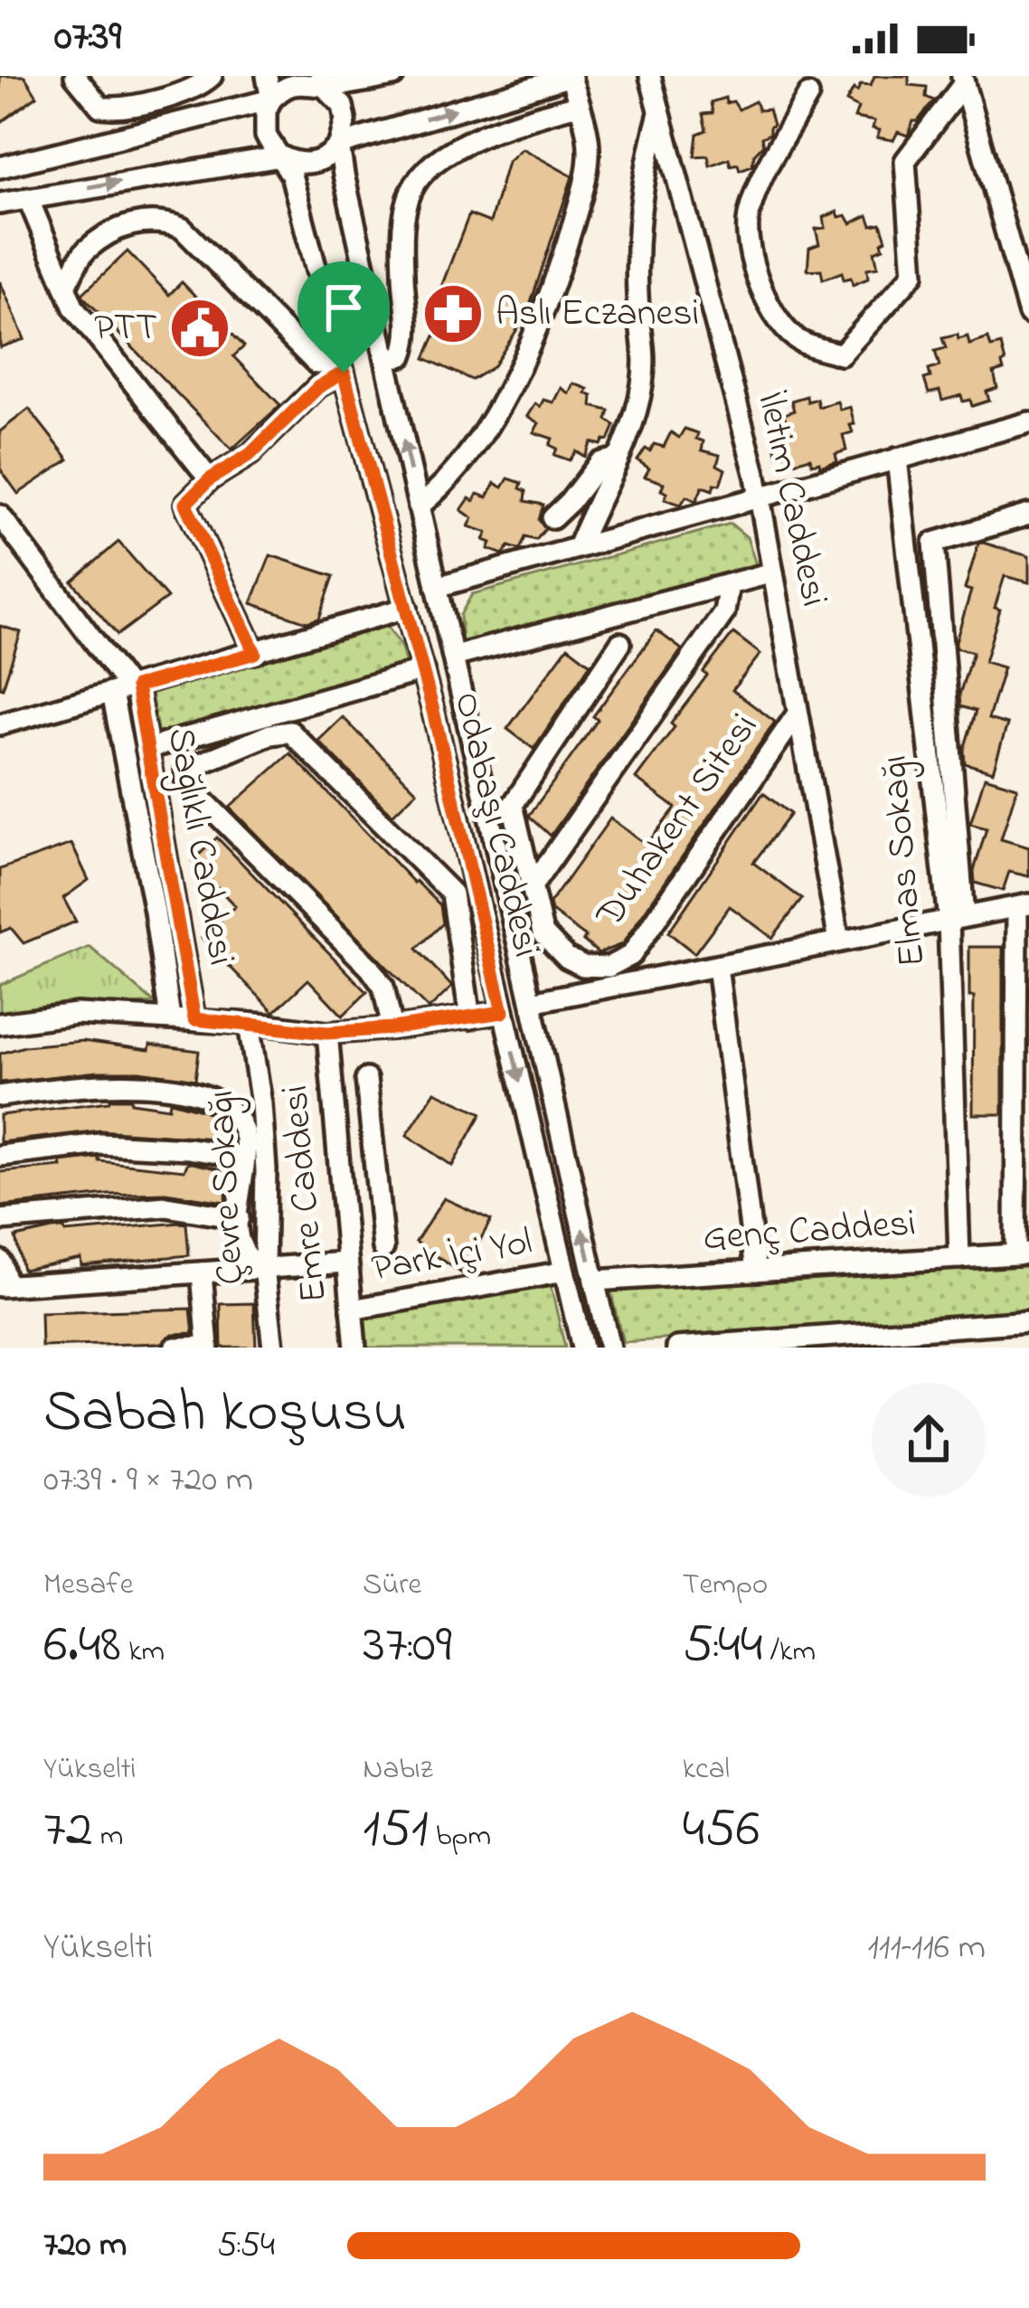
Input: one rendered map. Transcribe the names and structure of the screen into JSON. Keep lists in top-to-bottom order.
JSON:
{
  "streets": {
    "street": [
      "İletim Caddesi",
      "Duhakent Sitesi",
      "Odabaşı Caddesi",
      "Sağlıklı Caddesi",
      "Elmas Sokağı",
      "Çevre Sokağı",
      "Emre Caddesi",
      "Genç Caddesi",
      "Park İçi Yol"
    ]
  },
  "crossings": [
    ["İletim Caddesi", "Duhakent Sitesi"],
    ["Odabaşı Caddesi", "Genç Caddesi"],
    ["Odabaşı Caddesi", "Park İçi Yol"],
    ["Elmas Sokağı", "Genç Caddesi"],
    ["Emre Caddesi", "Park İçi Yol"]
  ],
  "places": {
    "pharmacy": ["Aslı Eczanesi"],
    "public building": ["PTT"]
  },
  "page": {
    "status": "07:39",
    "heading": ["Sabah koşusu", "07:39 · 9 × 720 m"],
    "stats": [
      ["Mesafe", "6.48 km"],
      ["Süre", "37:09"],
      ["Tempo", "5:44 /km"],
      ["Yükselti", "72 m"],
      ["Nabız", "151 bpm"],
      ["kcal", "456"]
    ],
    "chart": ["Yükselti", "111–116 m"],
    "list": [
      {
        "name": "720 m",
        "note": "5:54"
      }
    ]
  }
}
